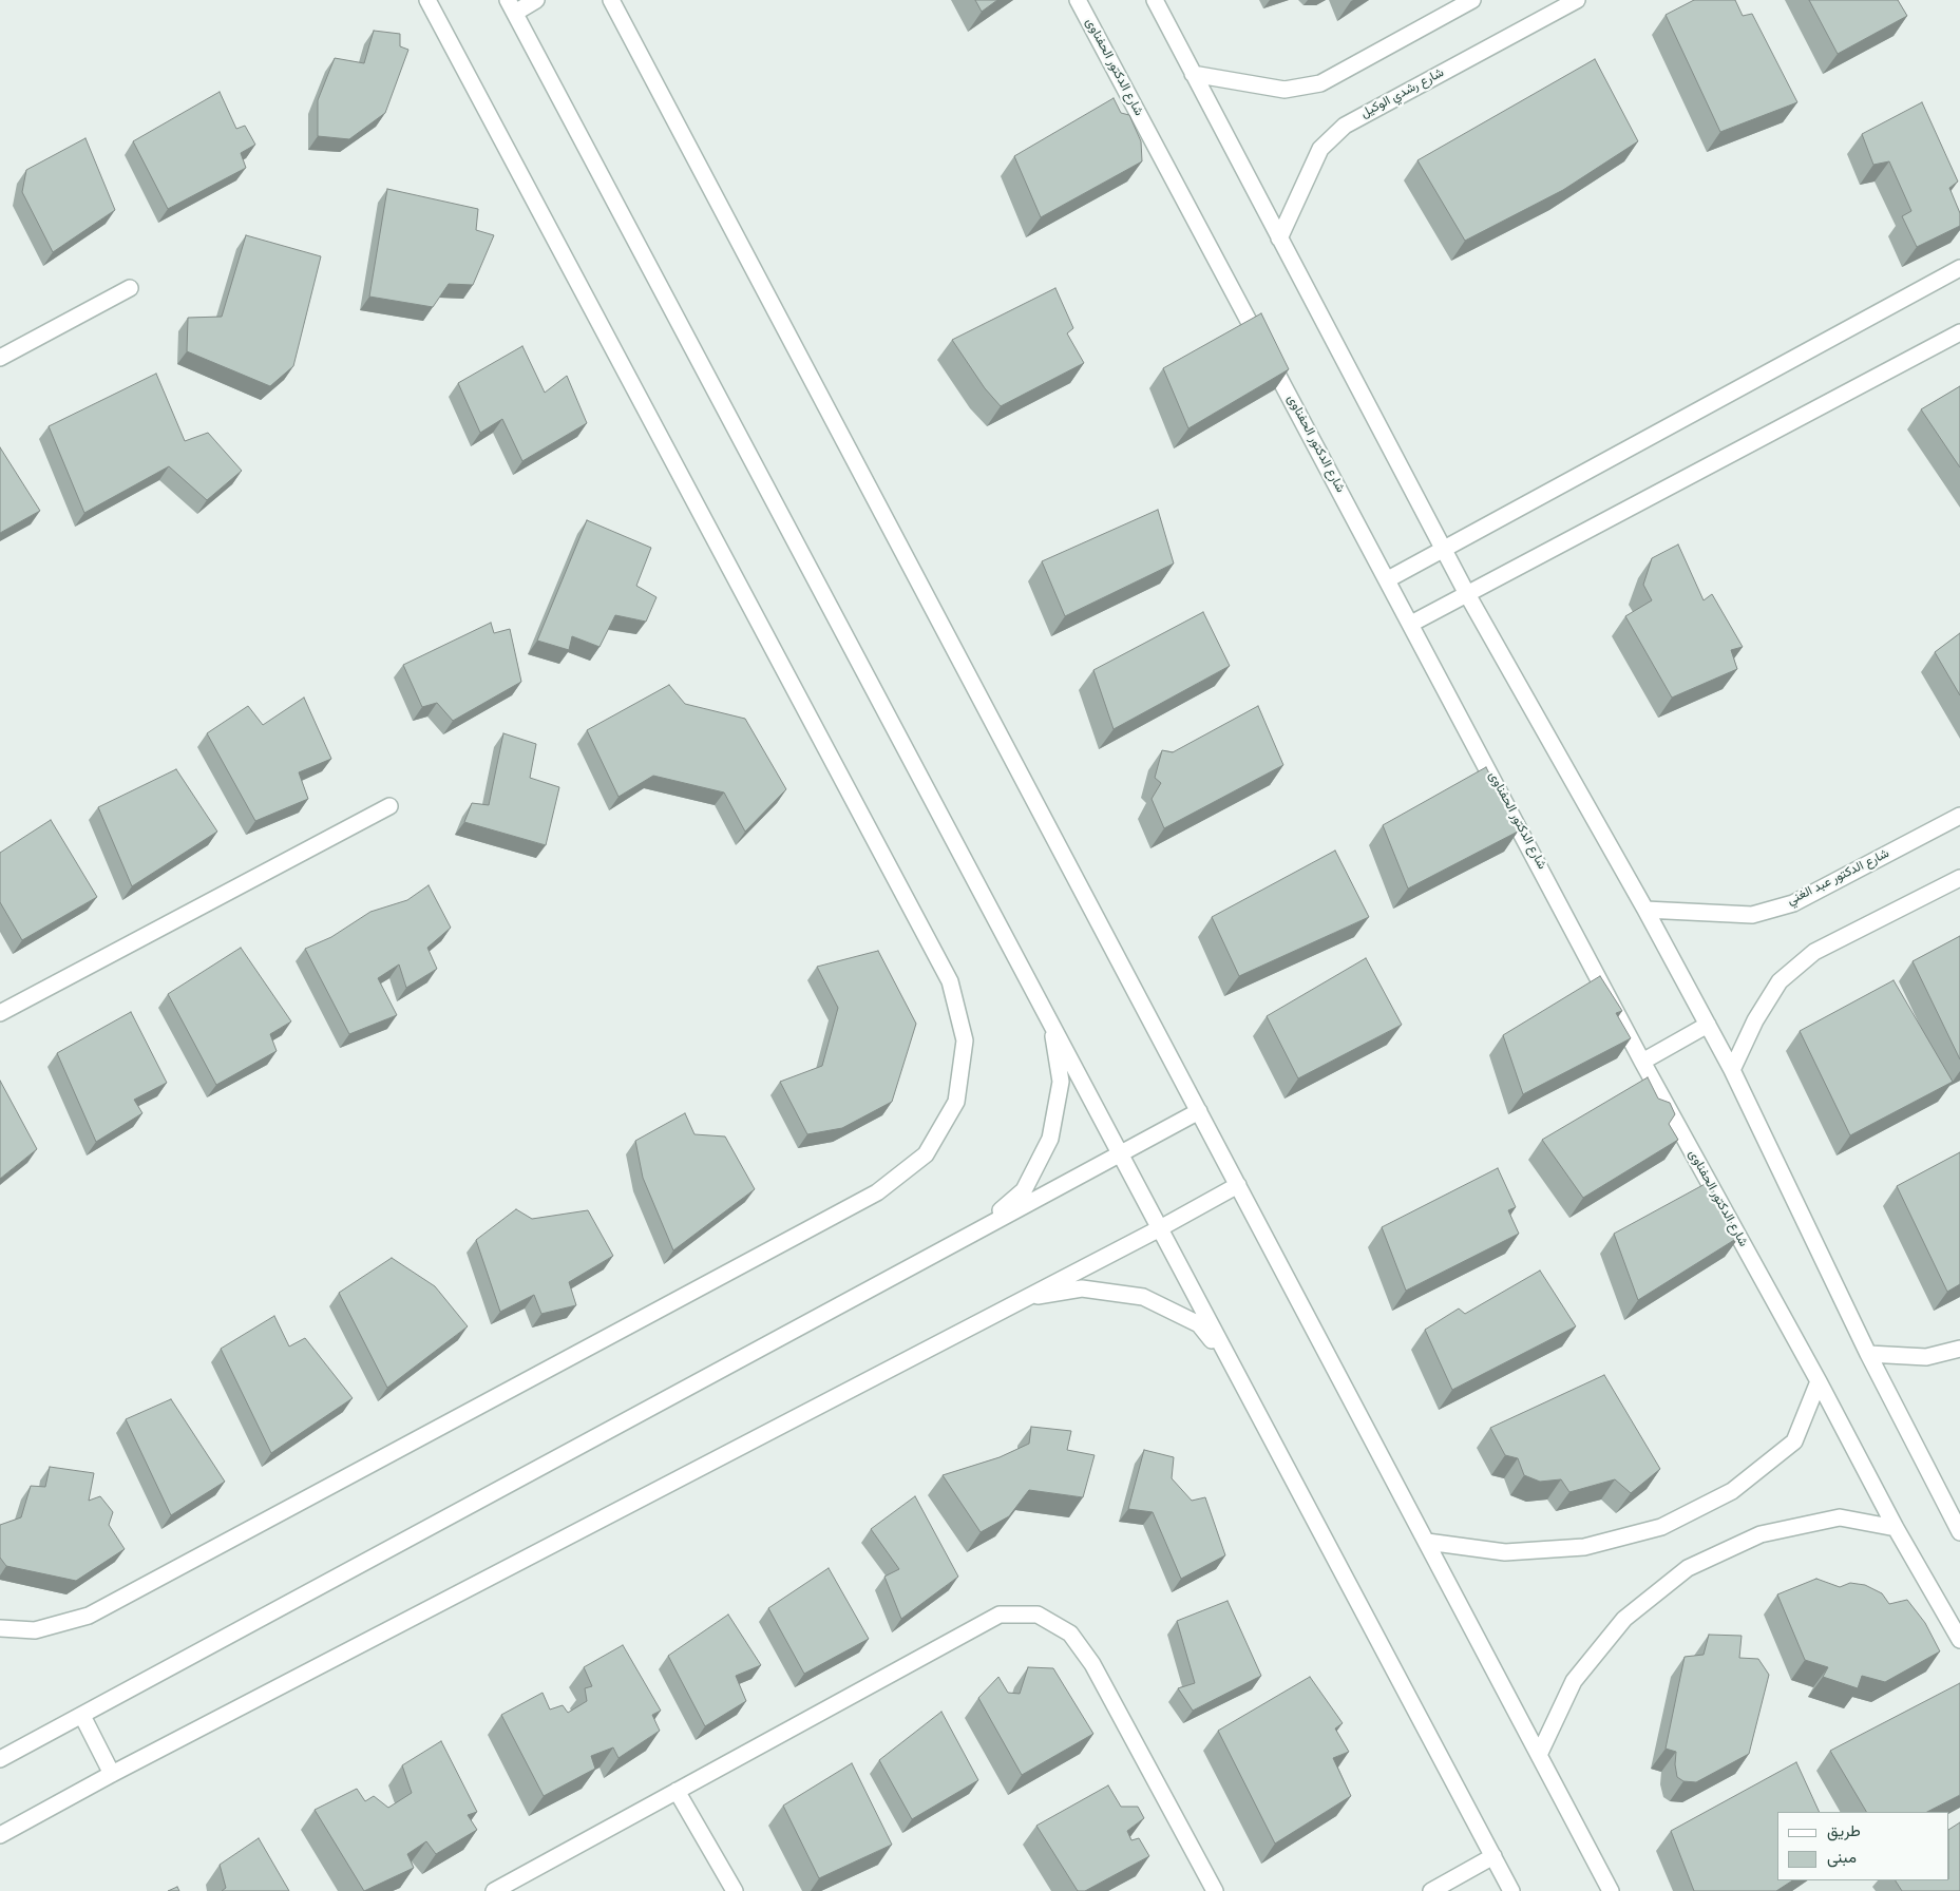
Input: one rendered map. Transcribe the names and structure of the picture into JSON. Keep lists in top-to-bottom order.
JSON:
{
  "streets": {
    "street": ["شارع الدكتور الحفناوى", "شارع رشدي الوكيل", "شارع الدكتور عبد الغني"]
  },
  "legend": ["طريق", "مبنى"]
}
